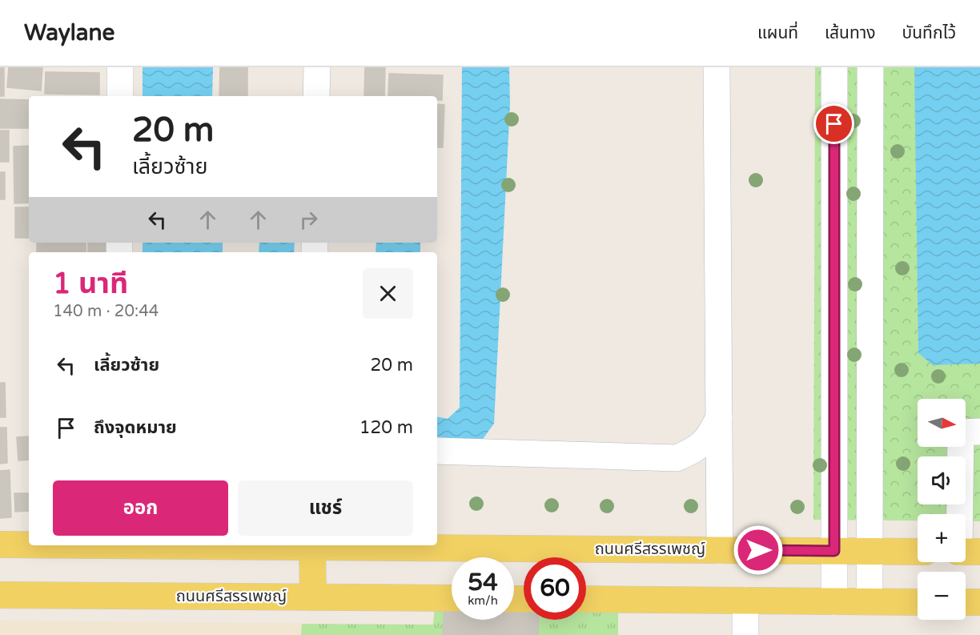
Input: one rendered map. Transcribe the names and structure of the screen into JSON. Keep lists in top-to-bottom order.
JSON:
{
  "streets": {
    "main road": ["ถนนศรีสรรเพชญ์"]
  },
  "north": "right",
  "page": {
    "header": "Waylane",
    "nav": ["แผนที่", "เส้นทาง", "บันทึกไว้"],
    "turn": ["20 m", "เลี้ยวซ้าย"],
    "heading": ["1 นาที", "140 m · 20:44"],
    "list": [
      {
        "name": "เลี้ยวซ้าย",
        "value": "20 m"
      },
      {
        "name": "ถึงจุดหมาย",
        "value": "120 m"
      }
    ],
    "map_buttons": ["+", "−"],
    "buttons": ["ออก", "แชร์"],
    "speed": "54 km/h",
    "limit": "60"
  }
}
